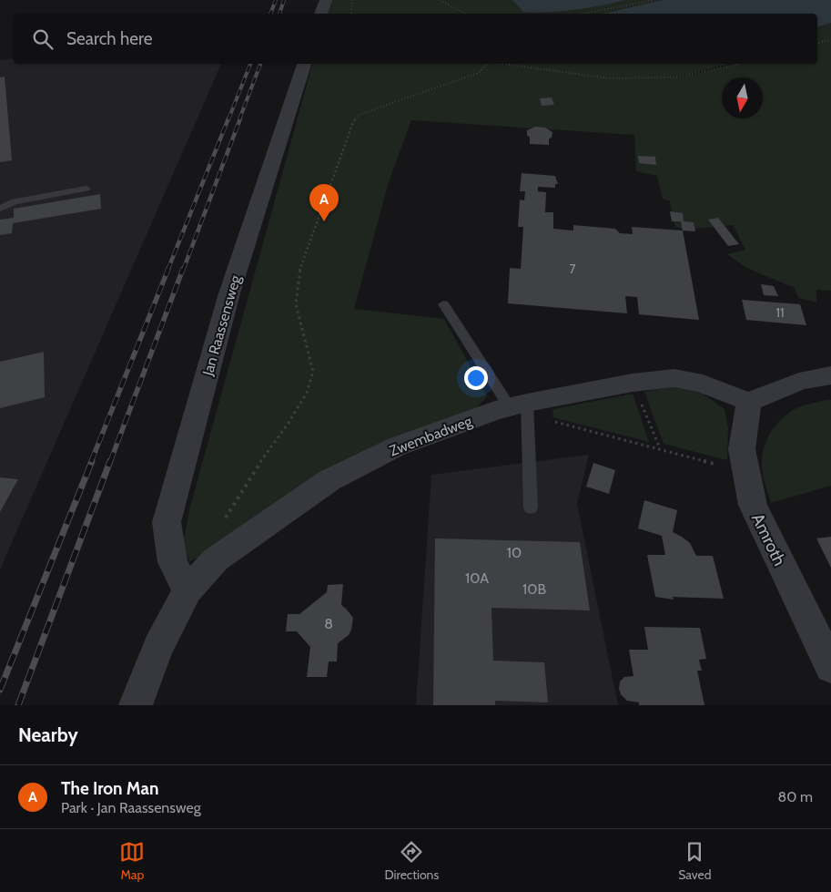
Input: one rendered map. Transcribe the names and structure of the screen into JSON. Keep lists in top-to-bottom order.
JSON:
{
  "streets": {
    "street": ["Jan Raassensweg", "Zwembadweg", "Amroth"]
  },
  "crossings": [
    ["Jan Raassensweg", "Zwembadweg"],
    ["Zwembadweg", "Amroth"]
  ],
  "house_numbers": [
    "7",
    "11",
    "10",
    "10A",
    "10B",
    "8"
  ],
  "north": "bottom",
  "page": {
    "search": "Search here",
    "pins": "A",
    "heading": "Nearby",
    "list": [
      {
        "mark": "A",
        "name": "The Iron Man",
        "note": "Park · Jan Raassensweg",
        "value": "80 m"
      }
    ],
    "nav": ["Map", "Directions", "Saved"]
  }
}
